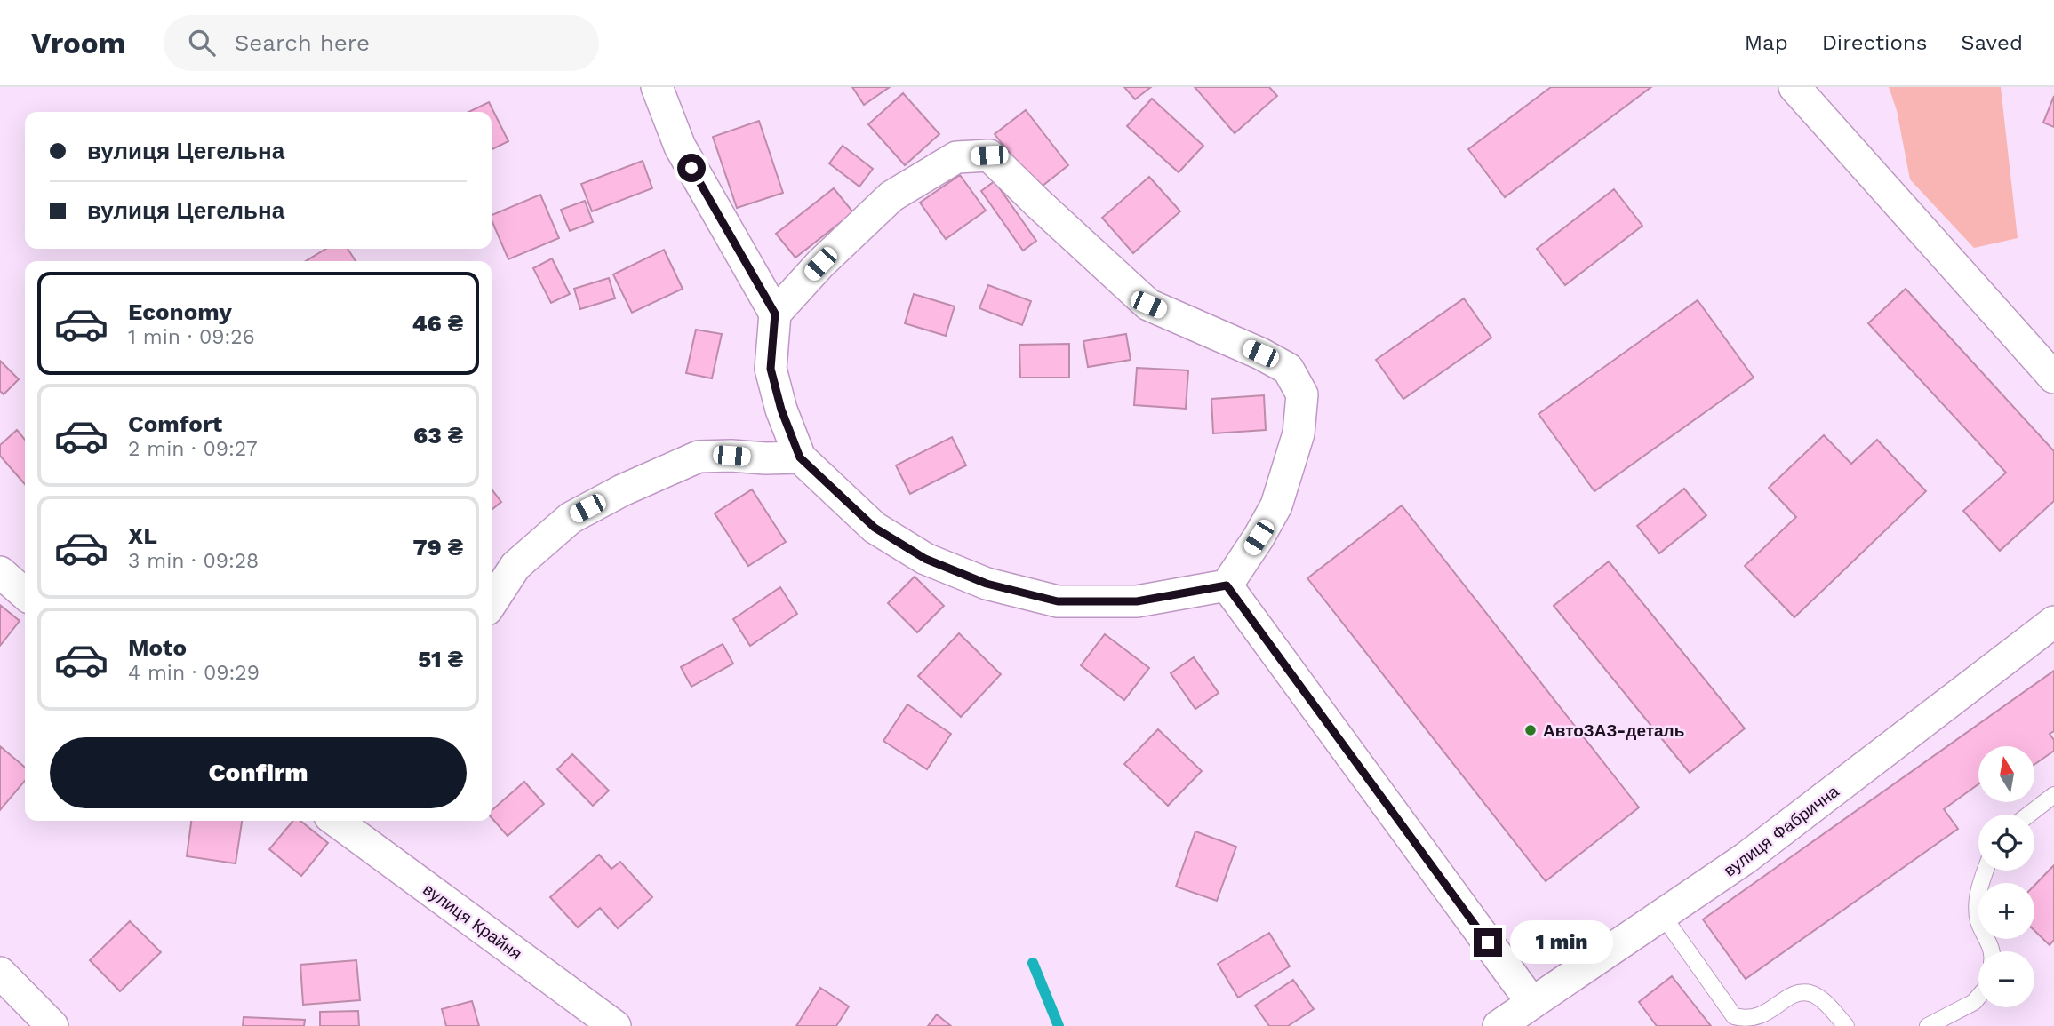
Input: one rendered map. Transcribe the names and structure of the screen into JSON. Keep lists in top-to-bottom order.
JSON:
{
  "streets": {
    "street": ["вулиця Фабрична", "вулиця Крайня"]
  },
  "places": ["АвтоЗАЗ-деталь"],
  "north": "top",
  "page": {
    "header": "Vroom",
    "search": "Search here",
    "nav": ["Map", "Directions", "Saved"],
    "banner": ["вулиця Цегельна", "вулиця Цегельна"],
    "list": [
      {
        "name": "Economy",
        "note": "1 min · 09:26",
        "value": "46 ₴"
      },
      {
        "name": "Comfort",
        "note": "2 min · 09:27",
        "value": "63 ₴"
      },
      {
        "name": "XL",
        "note": "3 min · 09:28",
        "value": "79 ₴"
      },
      {
        "name": "Moto",
        "note": "4 min · 09:29",
        "value": "51 ₴"
      }
    ],
    "buttons": "Confirm",
    "map_buttons": ["+", "−"],
    "bubble": "1 min"
  }
}
